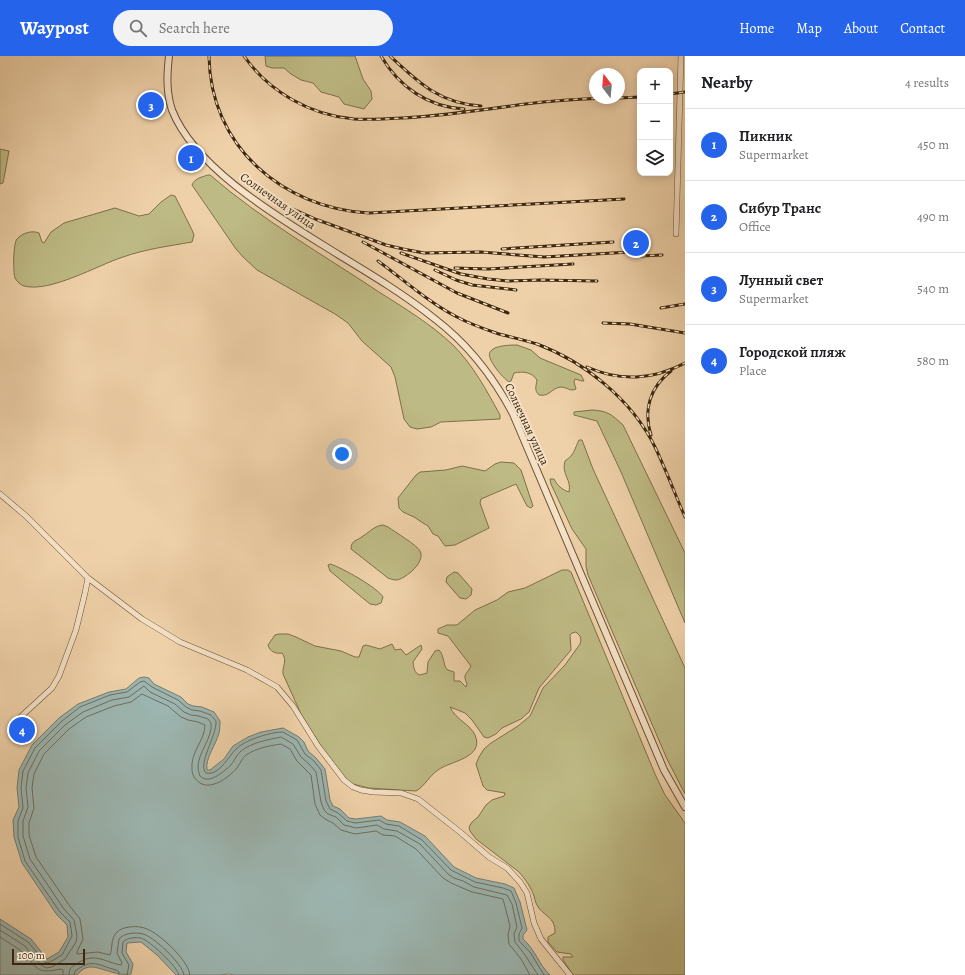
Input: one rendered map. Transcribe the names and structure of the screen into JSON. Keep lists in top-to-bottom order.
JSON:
{
  "streets": {
    "street": ["Солнечная улица"]
  },
  "scale_bar": "100 m",
  "north": "top",
  "page": {
    "header": "Waypost",
    "search": "Search here",
    "nav": [
      "Home",
      "Map",
      "About",
      "Contact"
    ],
    "heading": ["Nearby", "4 results"],
    "map_buttons": ["+", "−"],
    "pins": [
      "3",
      "1",
      "2",
      "4"
    ],
    "list": [
      {
        "mark": "1",
        "name": "Пикник",
        "note": "Supermarket",
        "value": "450 m"
      },
      {
        "mark": "2",
        "name": "Сибур Транс",
        "note": "Office",
        "value": "490 m"
      },
      {
        "mark": "3",
        "name": "Лунный свет",
        "note": "Supermarket",
        "value": "540 m"
      },
      {
        "mark": "4",
        "name": "Городской пляж",
        "note": "Place",
        "value": "580 m"
      }
    ],
    "scale": "100 m"
  }
}
